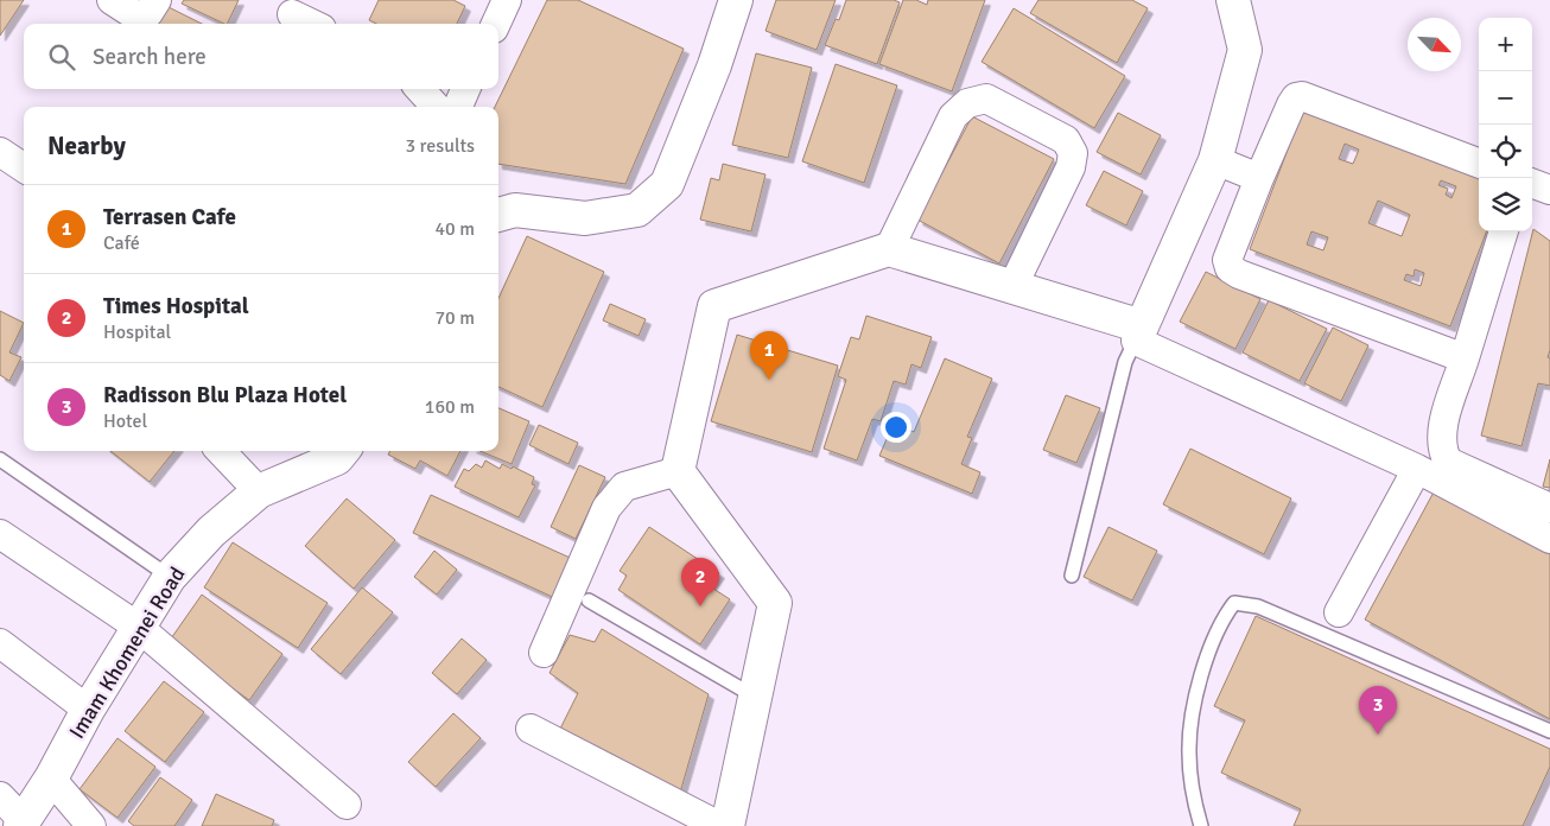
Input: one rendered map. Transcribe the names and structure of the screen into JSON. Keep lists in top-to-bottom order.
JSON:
{
  "streets": {
    "street": ["Imam Khomenei Road"]
  },
  "north": "bottom right",
  "page": {
    "map_buttons": ["+", "−"],
    "search": "Search here",
    "heading": ["Nearby", "3 results"],
    "list": [
      {
        "mark": "1",
        "name": "Terrasen Cafe",
        "note": "Café",
        "value": "40 m"
      },
      {
        "mark": "2",
        "name": "Times Hospital",
        "note": "Hospital",
        "value": "70 m"
      },
      {
        "mark": "3",
        "name": "Radisson Blu Plaza Hotel",
        "note": "Hotel",
        "value": "160 m"
      }
    ],
    "pins": ["1", "2", "3"]
  }
}
